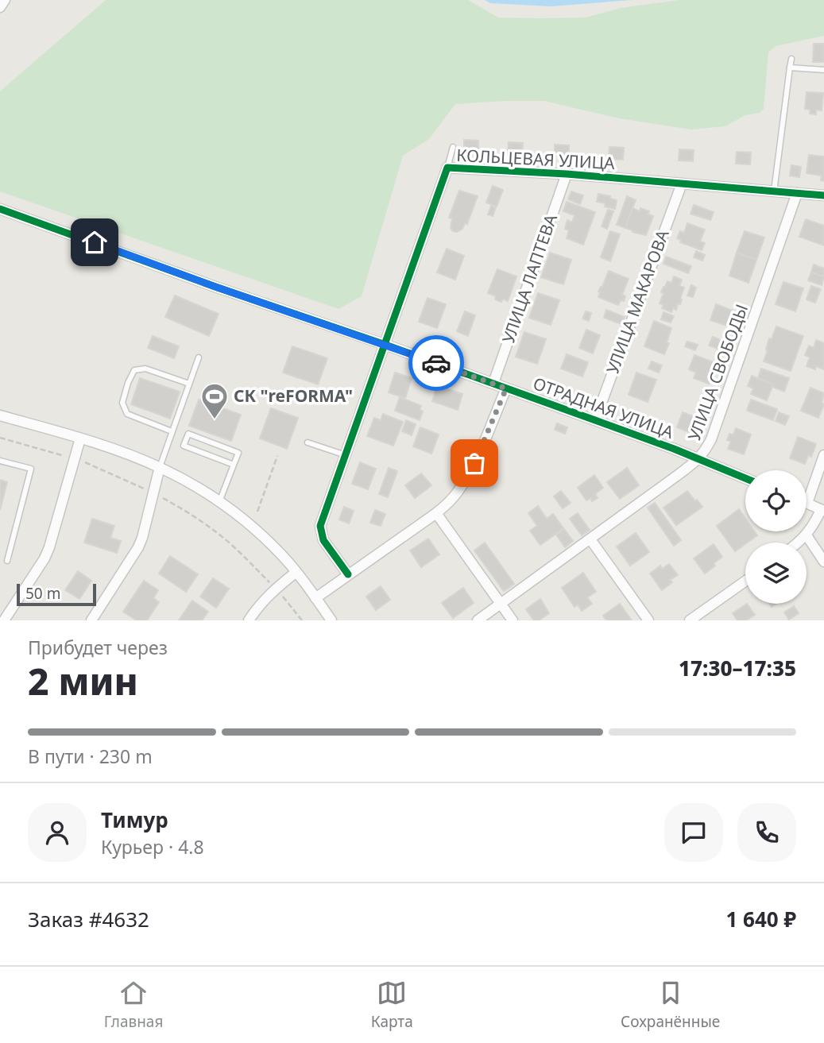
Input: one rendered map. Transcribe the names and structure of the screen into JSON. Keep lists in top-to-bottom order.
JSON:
{
  "streets": {
    "street": [
      "КОЛЬЦЕВАЯ УЛИЦА",
      "УЛИЦА ЛАПТЕВА",
      "УЛИЦА МАКАРОВА",
      "УЛИЦА СВОБОДЫ",
      "ОТРАДНАЯ УЛИЦА"
    ]
  },
  "crossings": [
    ["КОЛЬЦЕВАЯ УЛИЦА", "УЛИЦА ЛАПТЕВА"],
    ["КОЛЬЦЕВАЯ УЛИЦА", "УЛИЦА МАКАРОВА"],
    ["КОЛЬЦЕВАЯ УЛИЦА", "УЛИЦА СВОБОДЫ"],
    ["КОЛЬЦЕВАЯ УЛИЦА", "ОТРАДНАЯ УЛИЦА"],
    ["УЛИЦА ЛАПТЕВА", "ОТРАДНАЯ УЛИЦА"],
    ["УЛИЦА МАКАРОВА", "ОТРАДНАЯ УЛИЦА"],
    ["УЛИЦА СВОБОДЫ", "ОТРАДНАЯ УЛИЦА"]
  ],
  "places": {
    "sports": ["СК \"reFORMA\""]
  },
  "scale_bar": "50 m",
  "page": {
    "scale": "50 m",
    "heading": ["2 мин", "Прибудет через", "17:30–17:35"],
    "panel": [
      "Тимур",
      "Курьер · 4.8",
      "Заказ #4632",
      "1 640 ₽"
    ],
    "bar": "В пути · 230 m",
    "tabs": ["Главная", "Карта", "Сохранённые"]
  }
}
